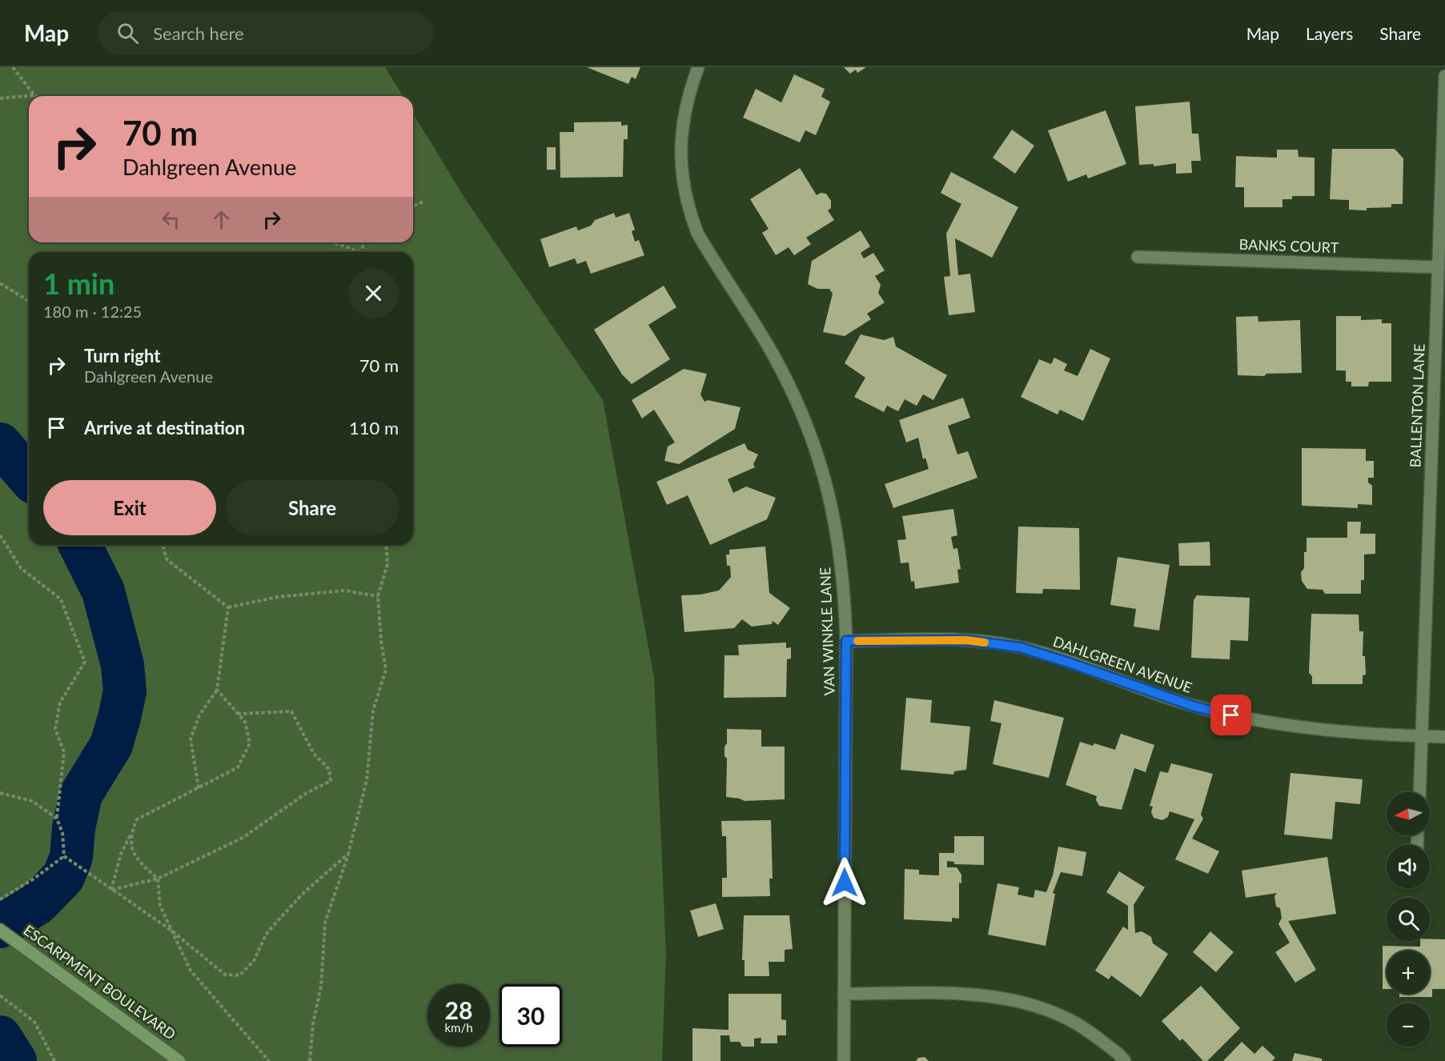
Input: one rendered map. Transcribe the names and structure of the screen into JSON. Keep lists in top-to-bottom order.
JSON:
{
  "streets": {
    "main road": ["ESCARPMENT BOULEVARD"],
    "street": [
      "BANKS COURT",
      "BALLENTON LANE",
      "VAN WINKLE LANE",
      "DAHLGREEN AVENUE"
    ]
  },
  "crossings": [
    ["BANKS COURT", "BALLENTON LANE"],
    ["BALLENTON LANE", "DAHLGREEN AVENUE"],
    ["VAN WINKLE LANE", "DAHLGREEN AVENUE"]
  ],
  "north": "left",
  "page": {
    "header": "Map",
    "search": "Search here",
    "nav": ["Map", "Layers", "Share"],
    "turn": ["70 m", "Dahlgreen Avenue"],
    "heading": ["1 min", "180 m · 12:25"],
    "list": [
      {
        "name": "Turn right",
        "note": "Dahlgreen Avenue",
        "value": "70 m"
      },
      {
        "name": "Arrive at destination",
        "value": "110 m"
      }
    ],
    "buttons": ["Exit", "Share"],
    "map_buttons": ["+", "−"],
    "speed": "28 km/h",
    "limit": "30"
  }
}
